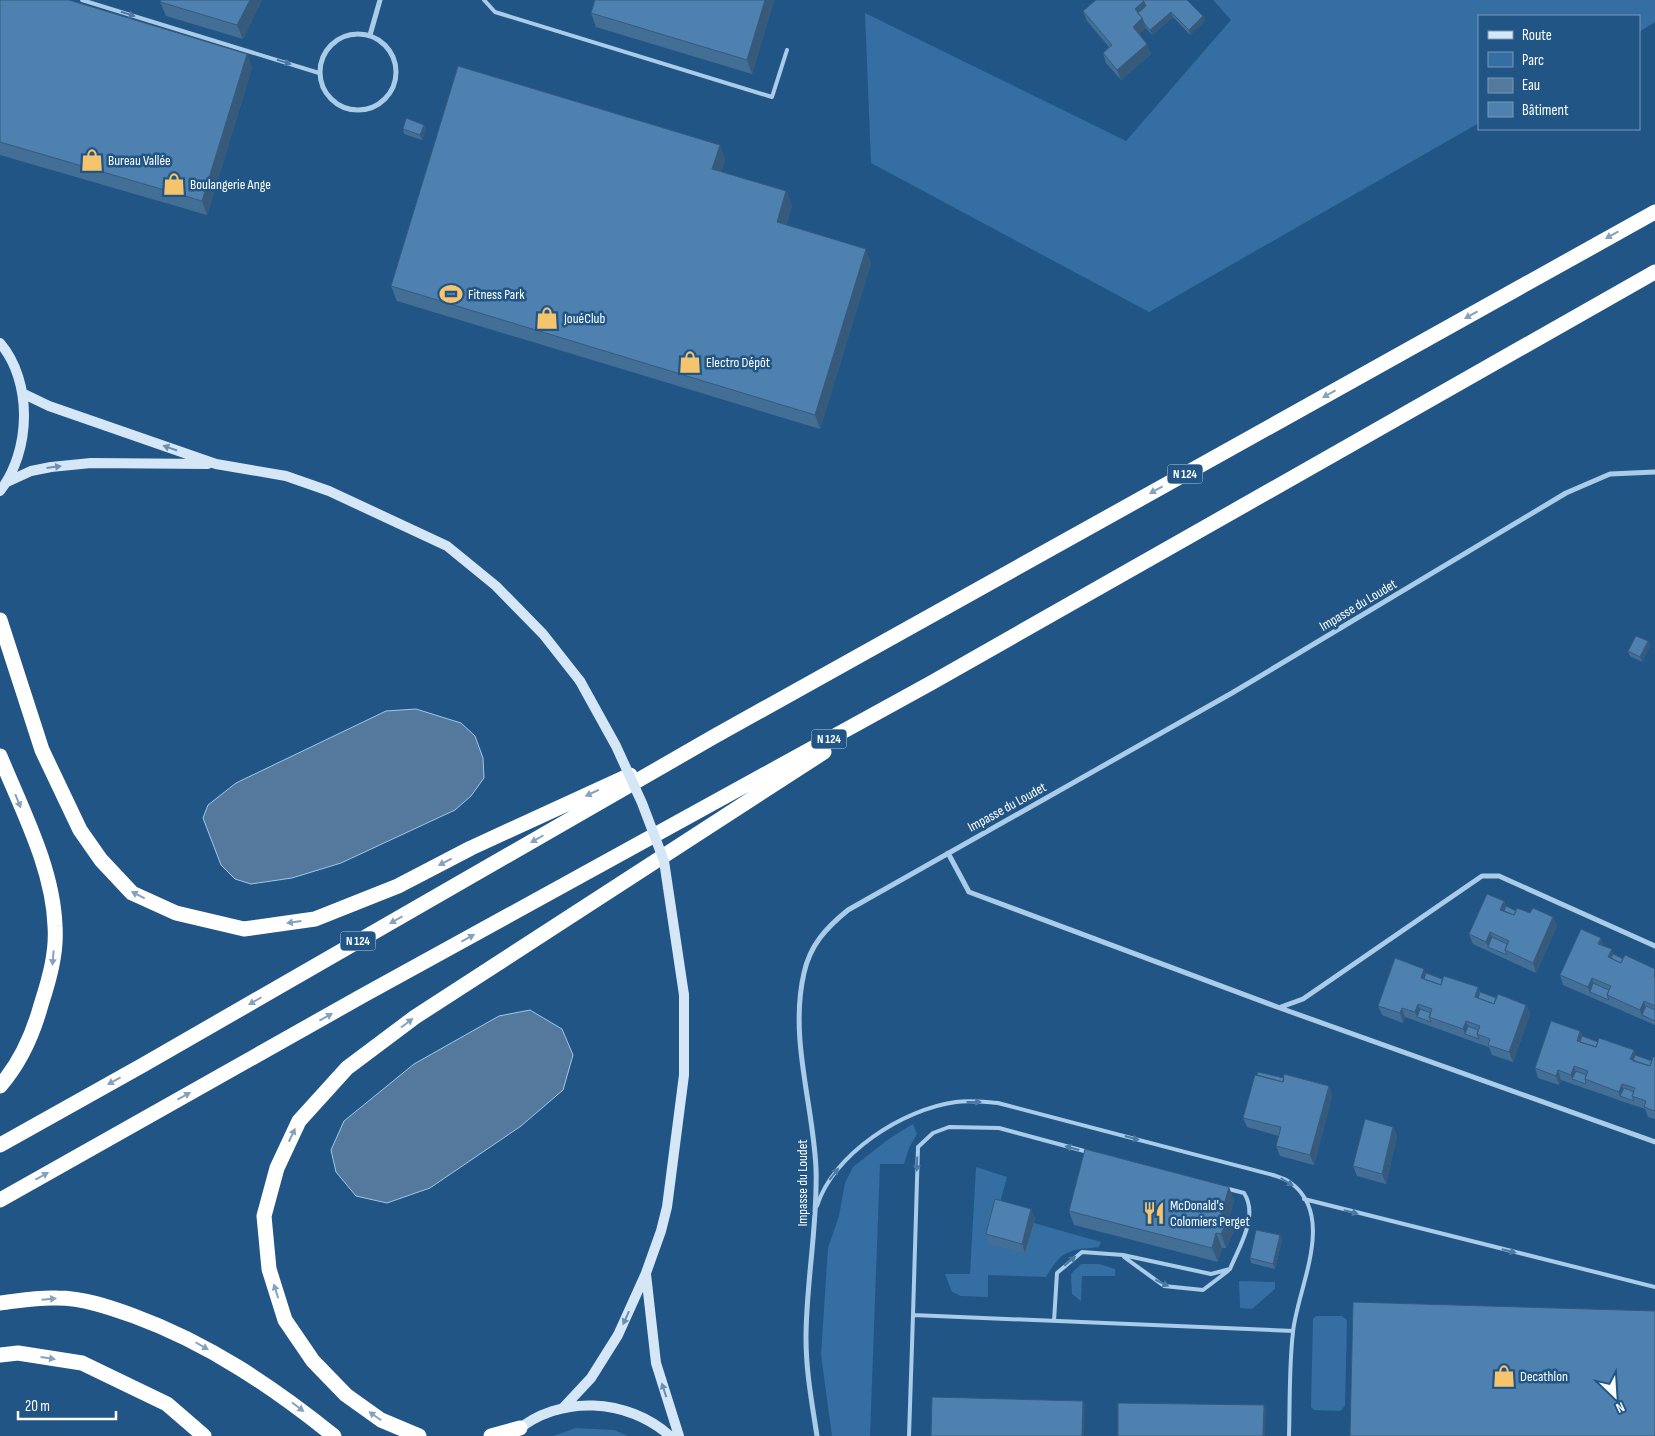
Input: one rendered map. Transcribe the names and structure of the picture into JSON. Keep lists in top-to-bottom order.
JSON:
{
  "streets": {
    "highway": ["N 124"],
    "street": ["Impasse du Loudet"]
  },
  "places": {
    "shop": [
      "Bureau Vallée",
      "Boulangerie Ange",
      "JouéClub",
      "Electro Dépôt",
      "Decathlon"
    ],
    "sports": ["Fitness Park"],
    "restaurant": ["McDonald's Colomiers Perget"]
  },
  "legend": [
    "Route",
    "Parc",
    "Eau",
    "Bâtiment"
  ],
  "scale_bar": "20 m",
  "north": "bottom right"
}
